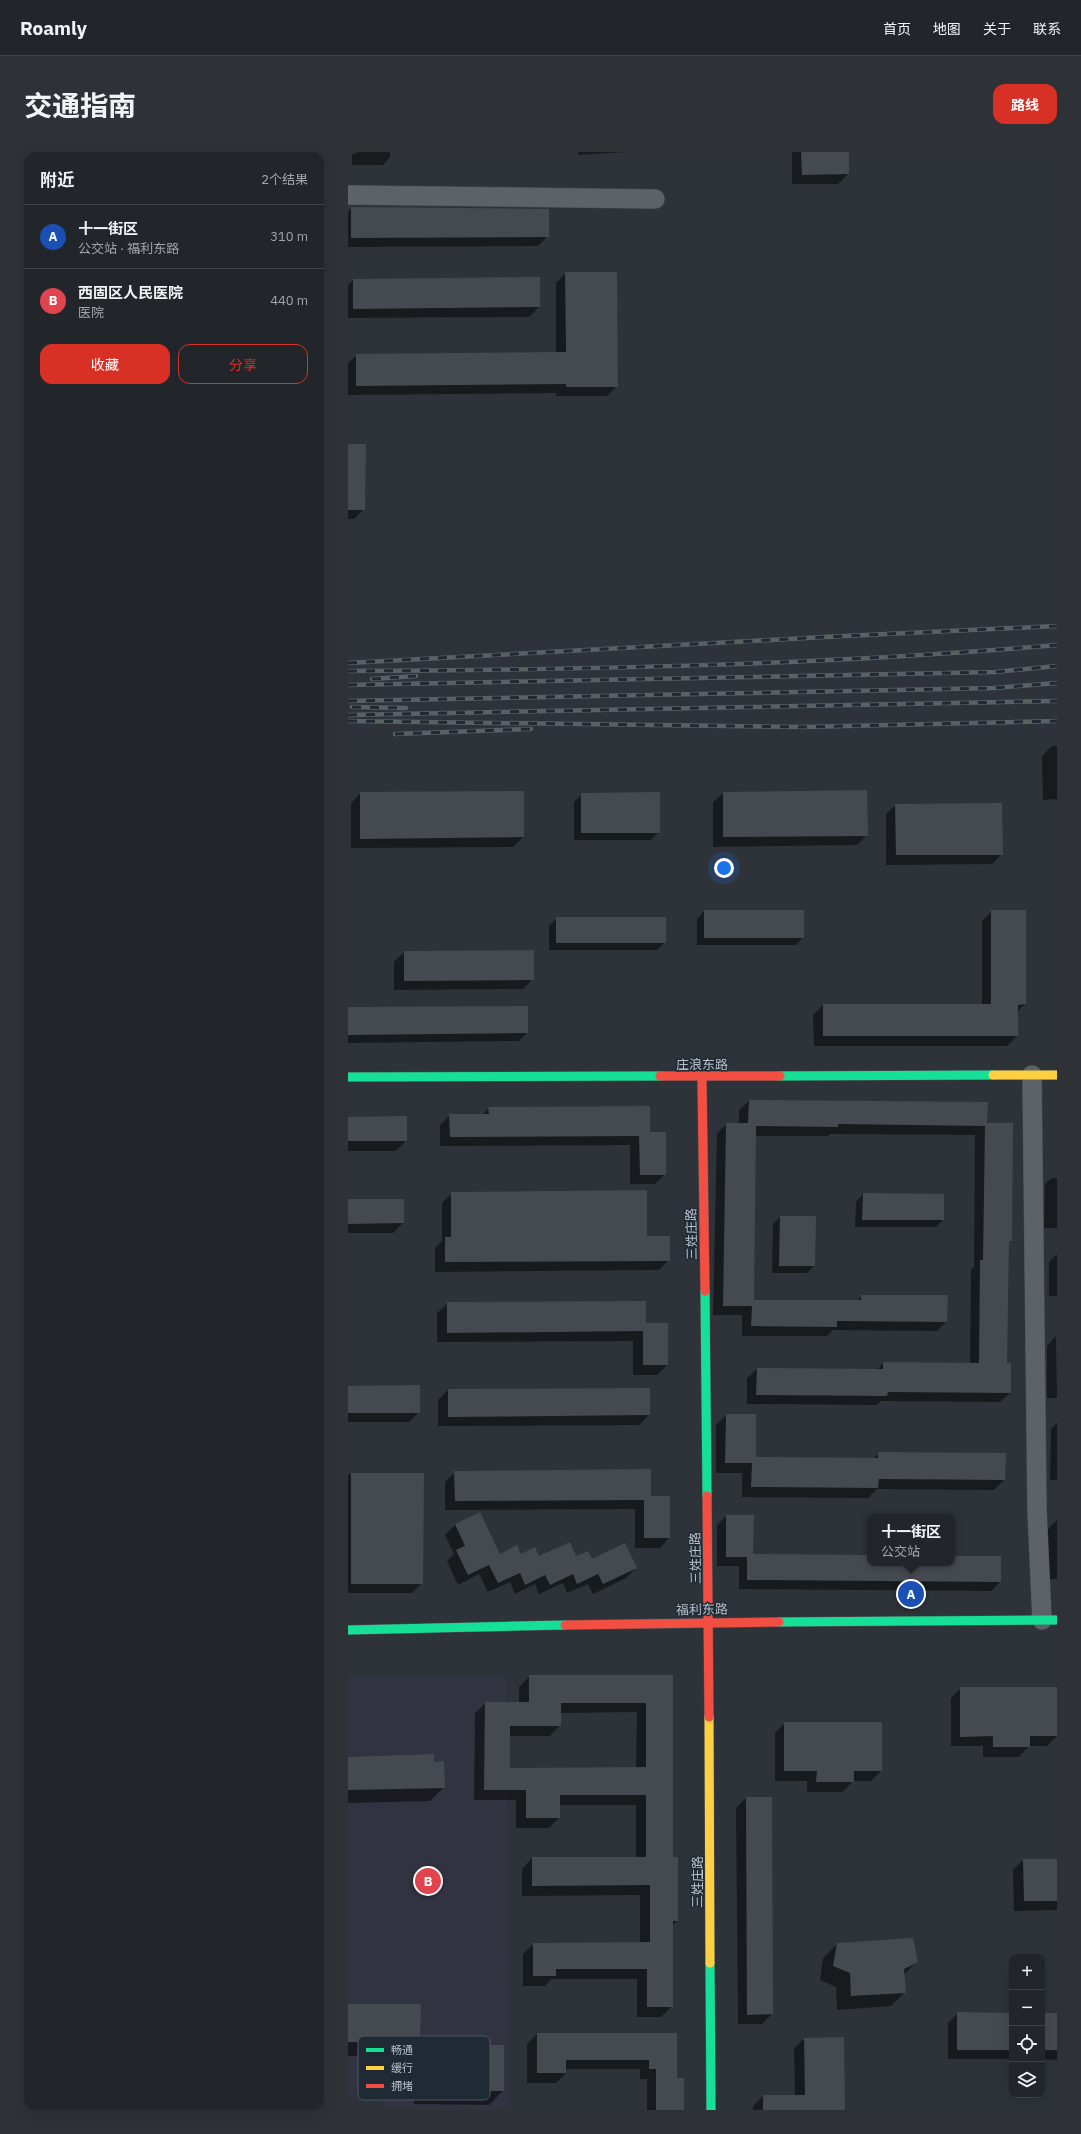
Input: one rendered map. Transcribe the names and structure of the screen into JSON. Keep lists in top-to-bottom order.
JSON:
{
  "streets": {
    "street": ["庄浪东路", "三姓庄路", "福利东路"]
  },
  "crossings": [
    ["庄浪东路", "三姓庄路"],
    ["三姓庄路", "福利东路"]
  ],
  "legend": ["畅通", "缓行", "拥堵"],
  "page": {
    "header": "Roamly",
    "nav": [
      "首页",
      "地图",
      "关于",
      "联系"
    ],
    "title": "交通指南",
    "buttons": [
      "路线",
      ["收藏", "分享"]
    ],
    "heading": ["附近", "2个结果"],
    "list": [
      {
        "mark": "A",
        "name": "十一街区",
        "note": "公交站 · 福利东路",
        "value": "310 m"
      },
      {
        "mark": "B",
        "name": "西固区人民医院",
        "note": "医院",
        "value": "440 m"
      }
    ],
    "popup": ["十一街区", "公交站"],
    "pins": ["A", "B"],
    "map_buttons": ["+", "−"]
  }
}
